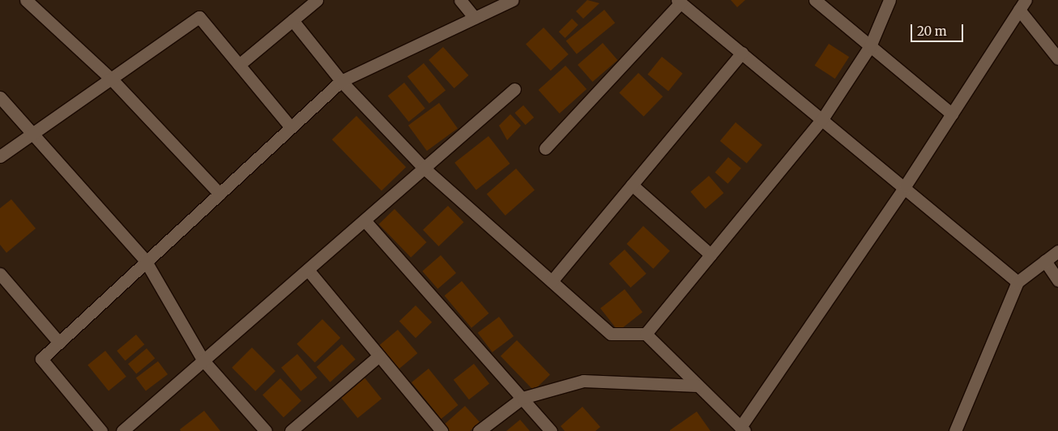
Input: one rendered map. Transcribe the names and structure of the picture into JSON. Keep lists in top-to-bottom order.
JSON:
{
  "scale_bar": "20 m"
}
